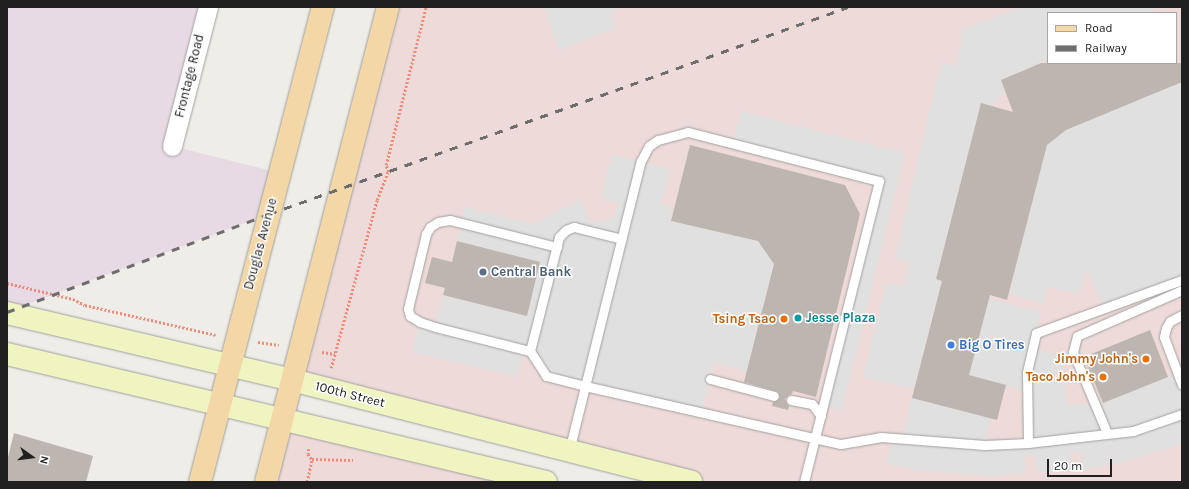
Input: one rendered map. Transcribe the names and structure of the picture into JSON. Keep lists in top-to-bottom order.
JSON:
{
  "streets": {
    "main road": ["Douglas Avenue", "100th Street"],
    "street": ["Frontage Road"]
  },
  "crossings": [
    ["Douglas Avenue", "100th Street"]
  ],
  "places": [
    "Central Bank",
    "Jesse Plaza",
    "Tsing Tsao",
    "Big O Tires",
    "Jimmy John's",
    "Taco John's"
  ],
  "legend": ["Road", "Railway"],
  "scale_bar": "20 m",
  "north": "right"
}
